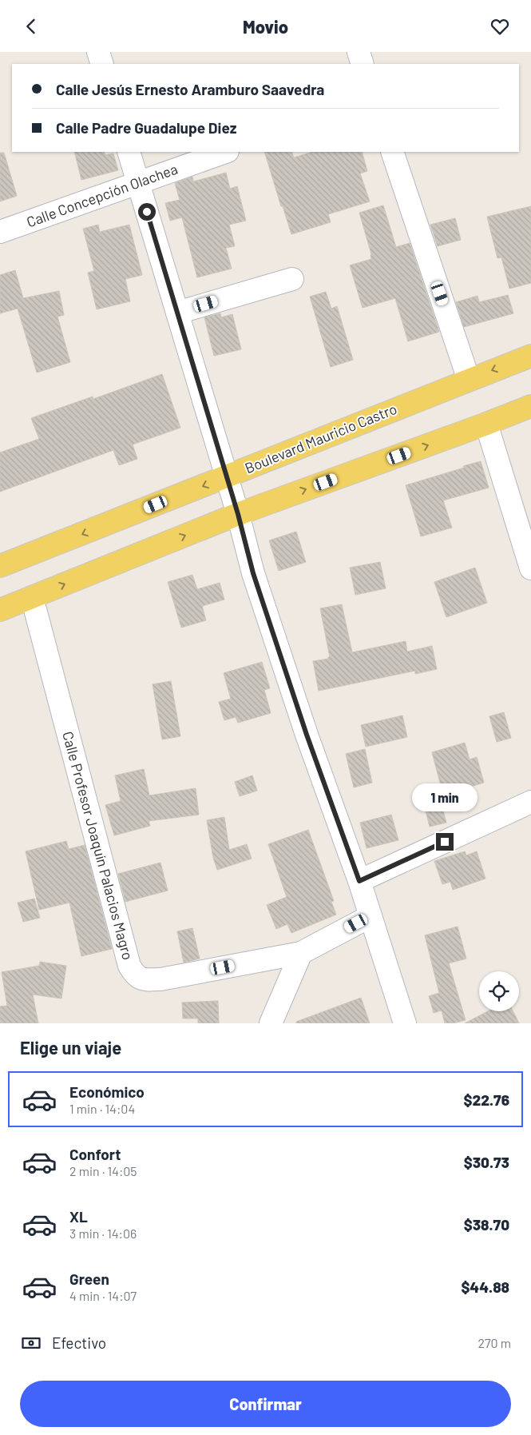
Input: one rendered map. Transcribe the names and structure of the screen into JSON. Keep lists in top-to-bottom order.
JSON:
{
  "streets": {
    "main road": ["Boulevard Mauricio Castro"],
    "street": ["Calle Concepción Olachea", "Calle Profesor Joaquín Palacios Magro"]
  },
  "page": {
    "header": "Movio",
    "banner": ["Calle Jesús Ernesto Aramburo Saavedra", "Calle Padre Guadalupe Diez"],
    "bubble": "1 min",
    "heading": "Elige un viaje",
    "list": [
      {
        "name": "Económico",
        "note": "1 min · 14:04",
        "value": "$22.76"
      },
      {
        "name": "Confort",
        "note": "2 min · 14:05",
        "value": "$30.73"
      },
      {
        "name": "XL",
        "note": "3 min · 14:06",
        "value": "$38.70"
      },
      {
        "name": "Green",
        "note": "4 min · 14:07",
        "value": "$44.88"
      }
    ],
    "pay": ["Efectivo", "270 m"],
    "buttons": "Confirmar"
  }
}
